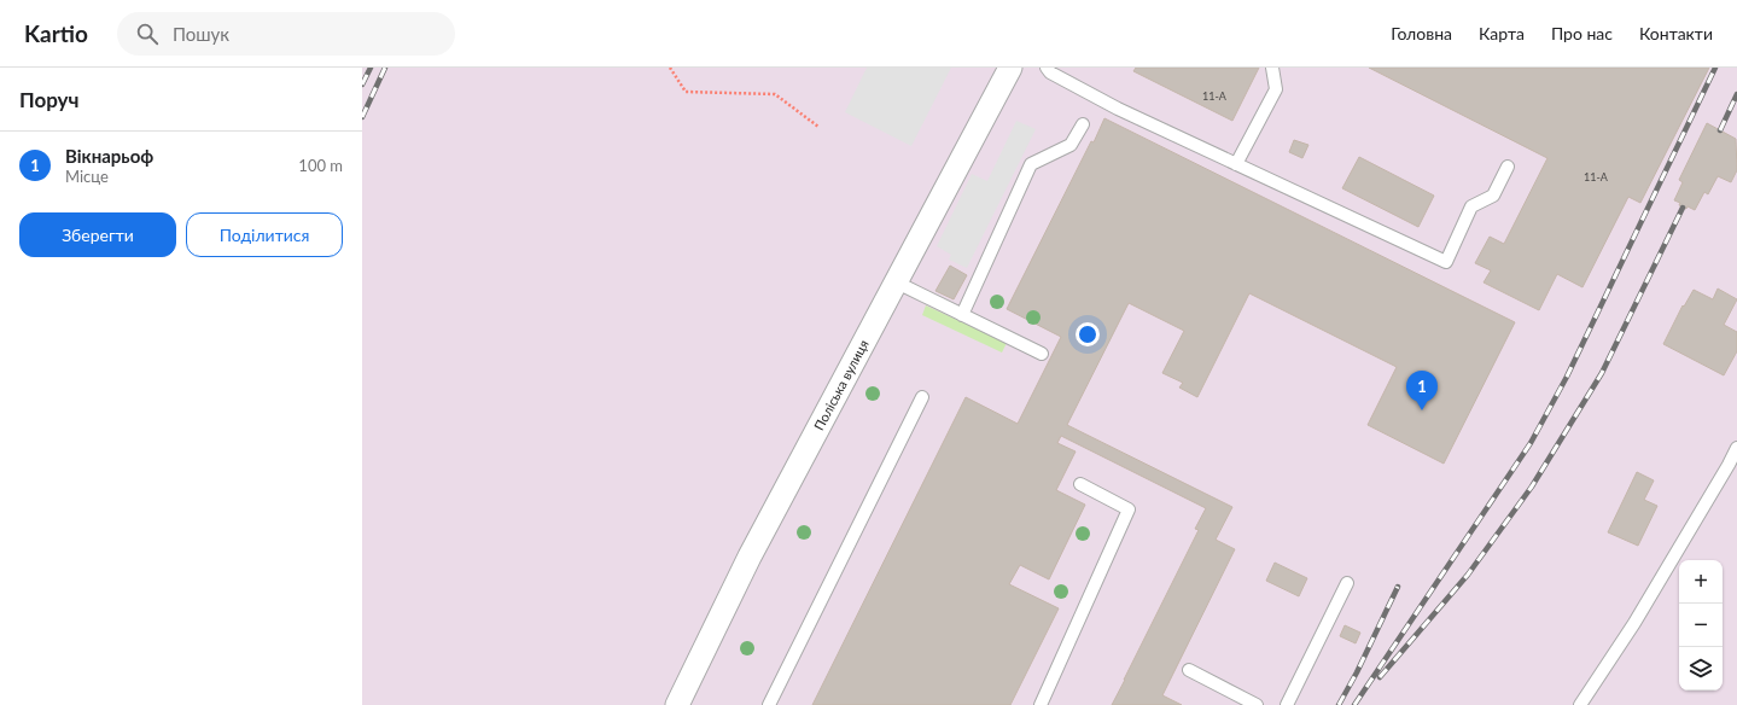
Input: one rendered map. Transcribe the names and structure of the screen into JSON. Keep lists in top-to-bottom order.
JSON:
{
  "streets": {
    "street": ["Поліська вулиця"]
  },
  "house_numbers": ["11-А", "11-А"],
  "page": {
    "header": "Kartio",
    "search": "Пошук",
    "nav": [
      "Головна",
      "Карта",
      "Про нас",
      "Контакти"
    ],
    "heading": "Поруч",
    "list": [
      {
        "mark": "1",
        "name": "Вікнарьоф",
        "note": "Місце",
        "value": "100 m"
      }
    ],
    "buttons": ["Зберегти", "Поділитися"],
    "pins": "1",
    "map_buttons": ["+", "−"]
  }
}
